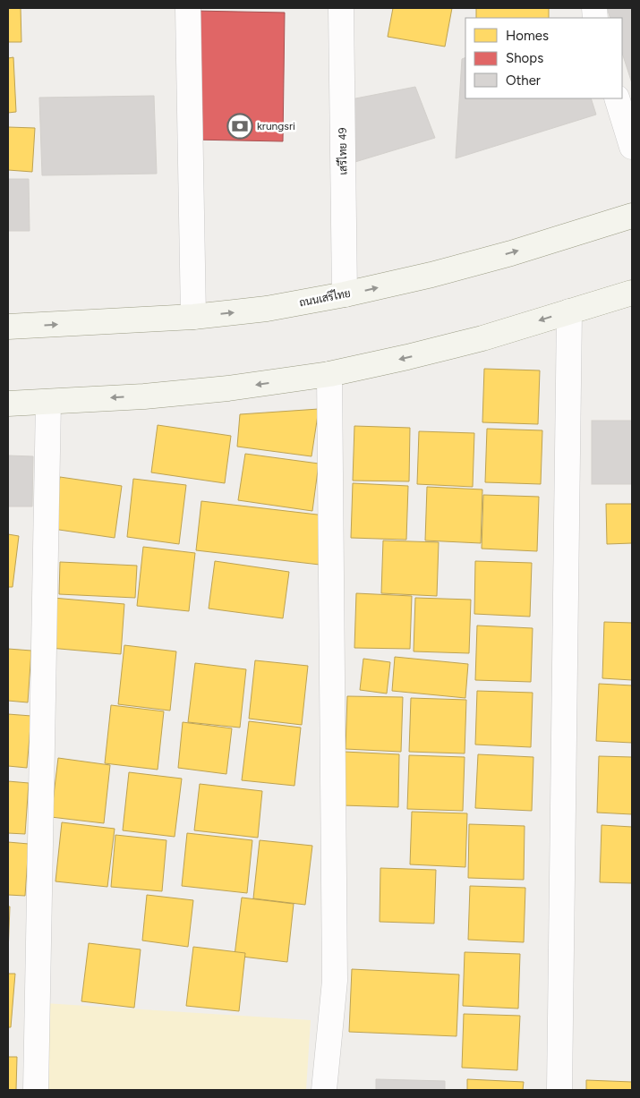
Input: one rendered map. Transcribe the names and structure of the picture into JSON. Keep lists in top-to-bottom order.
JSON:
{
  "streets": {
    "main road": ["ถนนเสรีไทย"],
    "street": ["เสรีไทย 49"]
  },
  "crossings": [
    ["เสรีไทย 49", "ถนนเสรีไทย"]
  ],
  "places": {
    "bank": ["krungsri"]
  },
  "legend": ["Homes", "Shops", "Other"]
}
